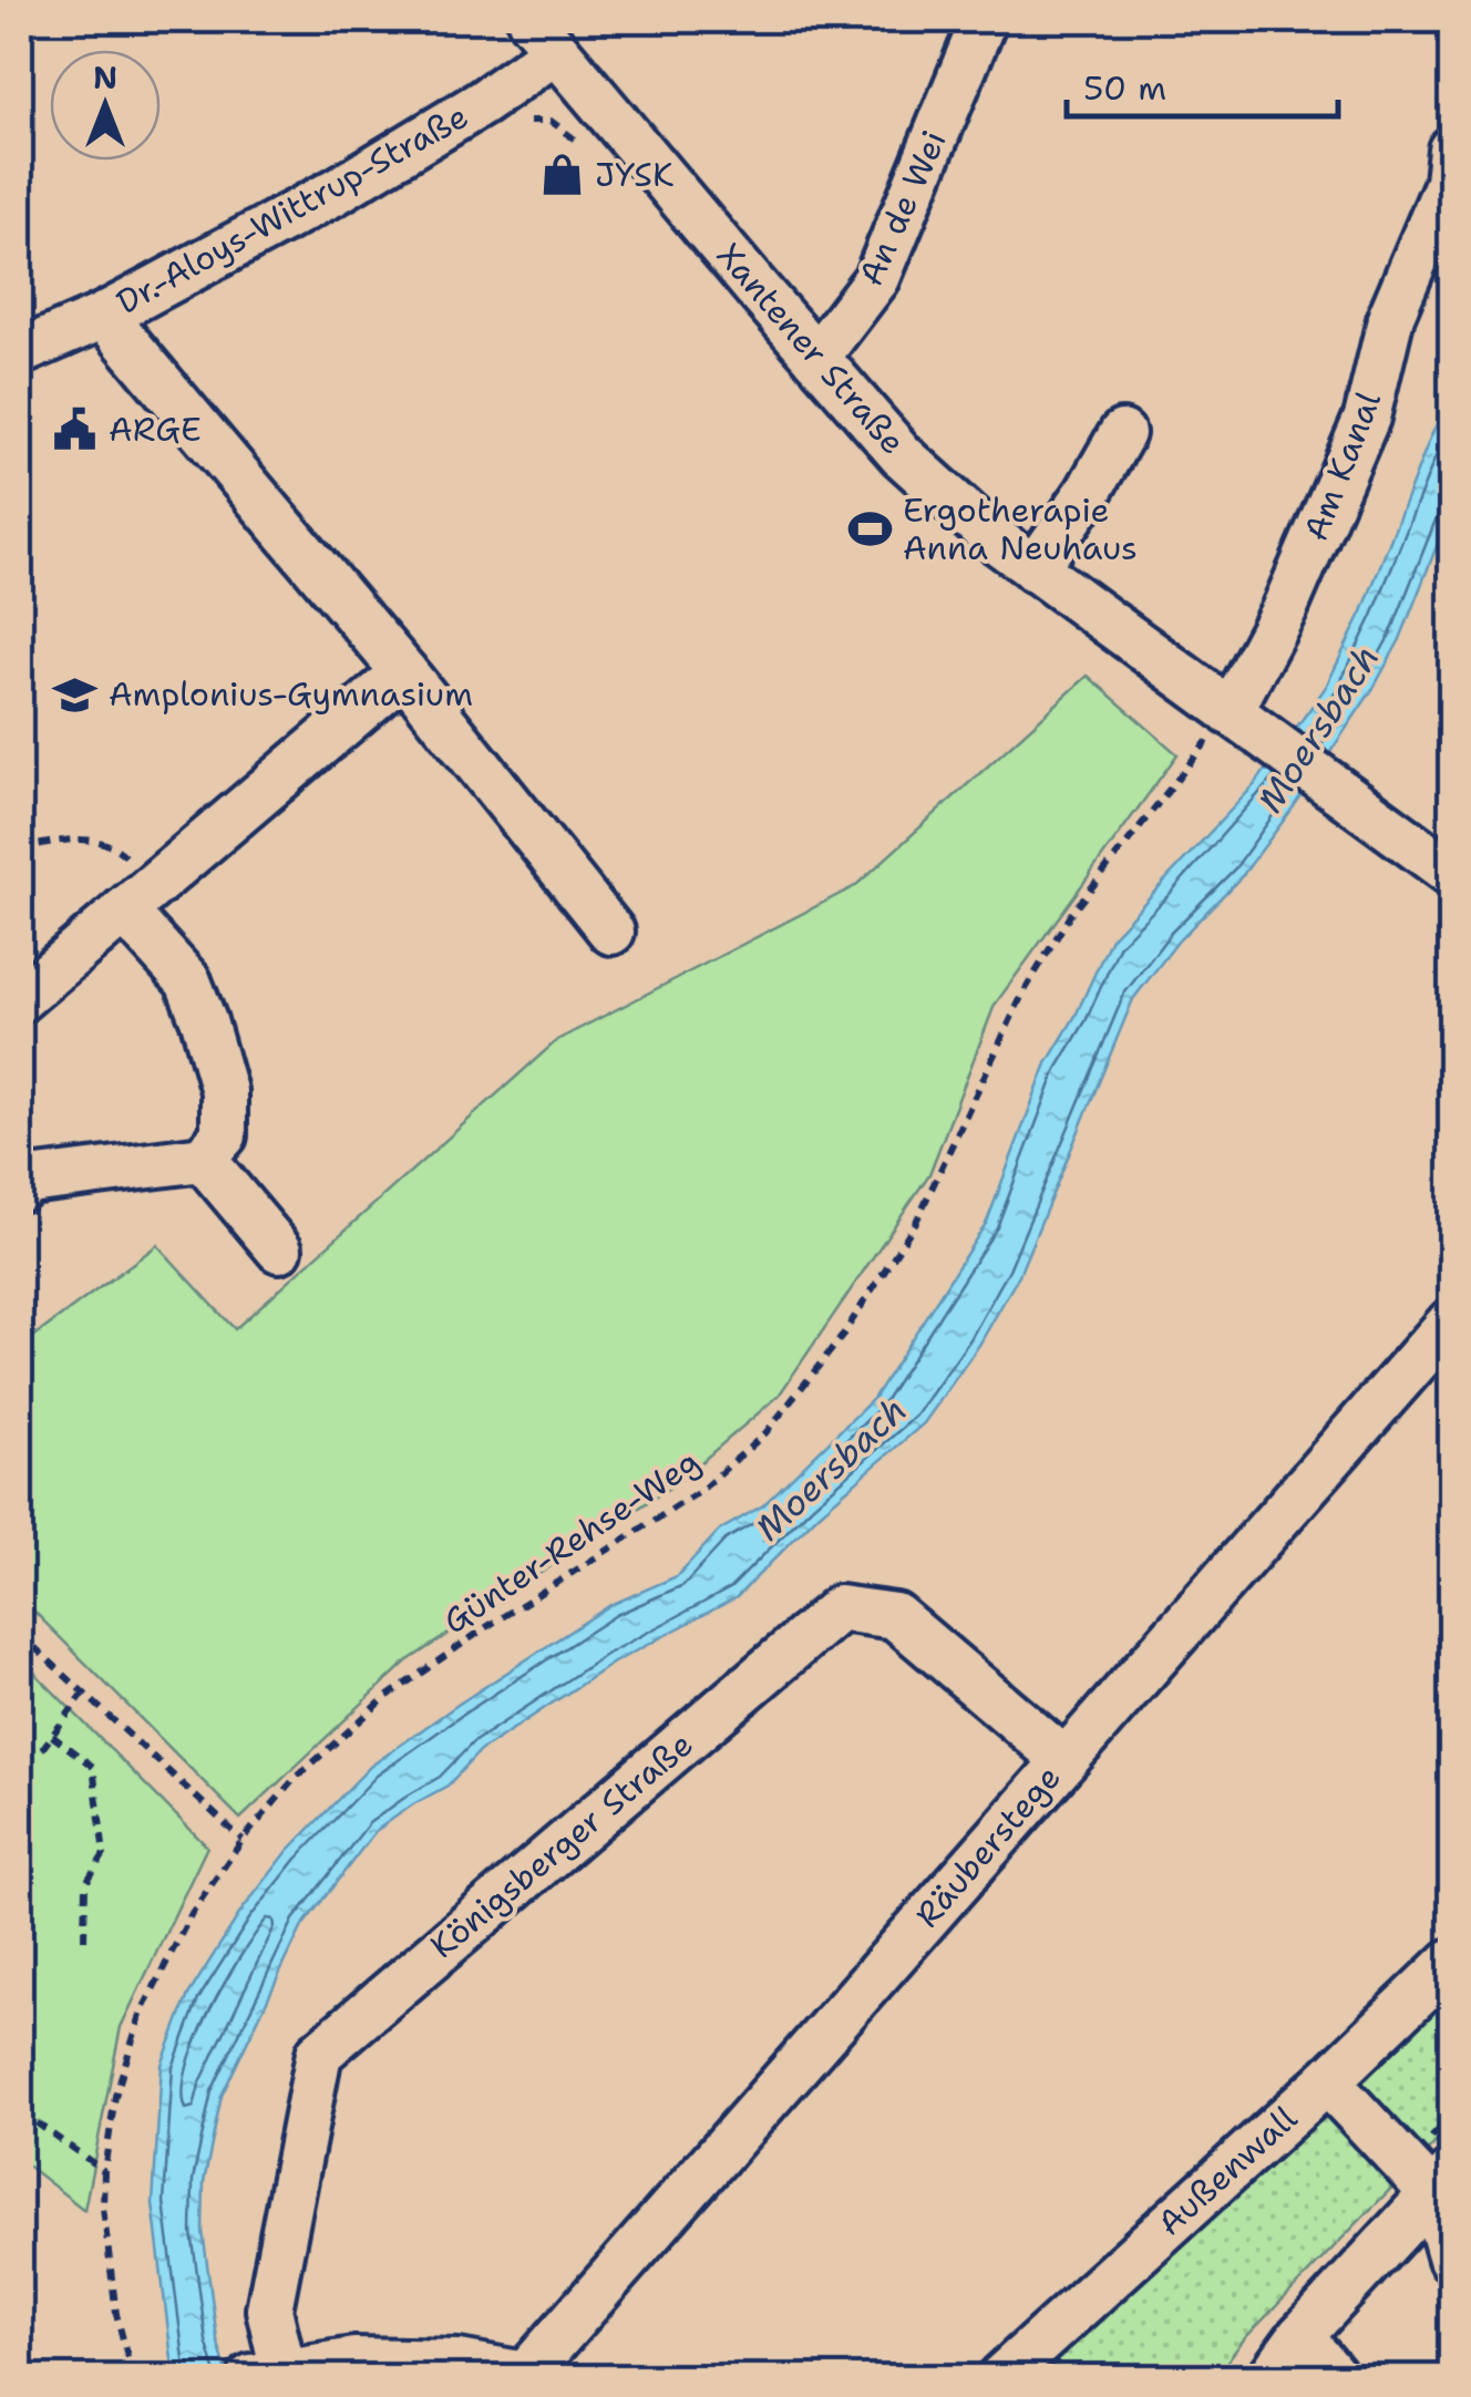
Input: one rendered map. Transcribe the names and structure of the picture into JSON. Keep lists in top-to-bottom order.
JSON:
{
  "streets": {
    "street": [
      "An de Wei",
      "Dr.-Aloys-Wittrup-Straße",
      "Xantener Straße",
      "Am Kanal",
      "Königsberger Straße",
      "Räuberstege",
      "Außenwall"
    ],
    "path": ["Günter-Rehse-Weg"]
  },
  "crossings": [
    ["An de Wei", "Xantener Straße"],
    ["Dr.-Aloys-Wittrup-Straße", "Xantener Straße"],
    ["Xantener Straße", "Am Kanal"],
    ["Xantener Straße", "Günter-Rehse-Weg"],
    ["Am Kanal", "Günter-Rehse-Weg"],
    ["Königsberger Straße", "Räuberstege"]
  ],
  "water": ["Moersbach"],
  "places": {
    "shop": ["JYSK"],
    "public building": ["ARGE"],
    "sports": ["Ergotherapie Anna Neuhaus"],
    "school or university": ["Amplonius-Gymnasium"]
  },
  "scale_bar": "50 m",
  "north": "top"
}
